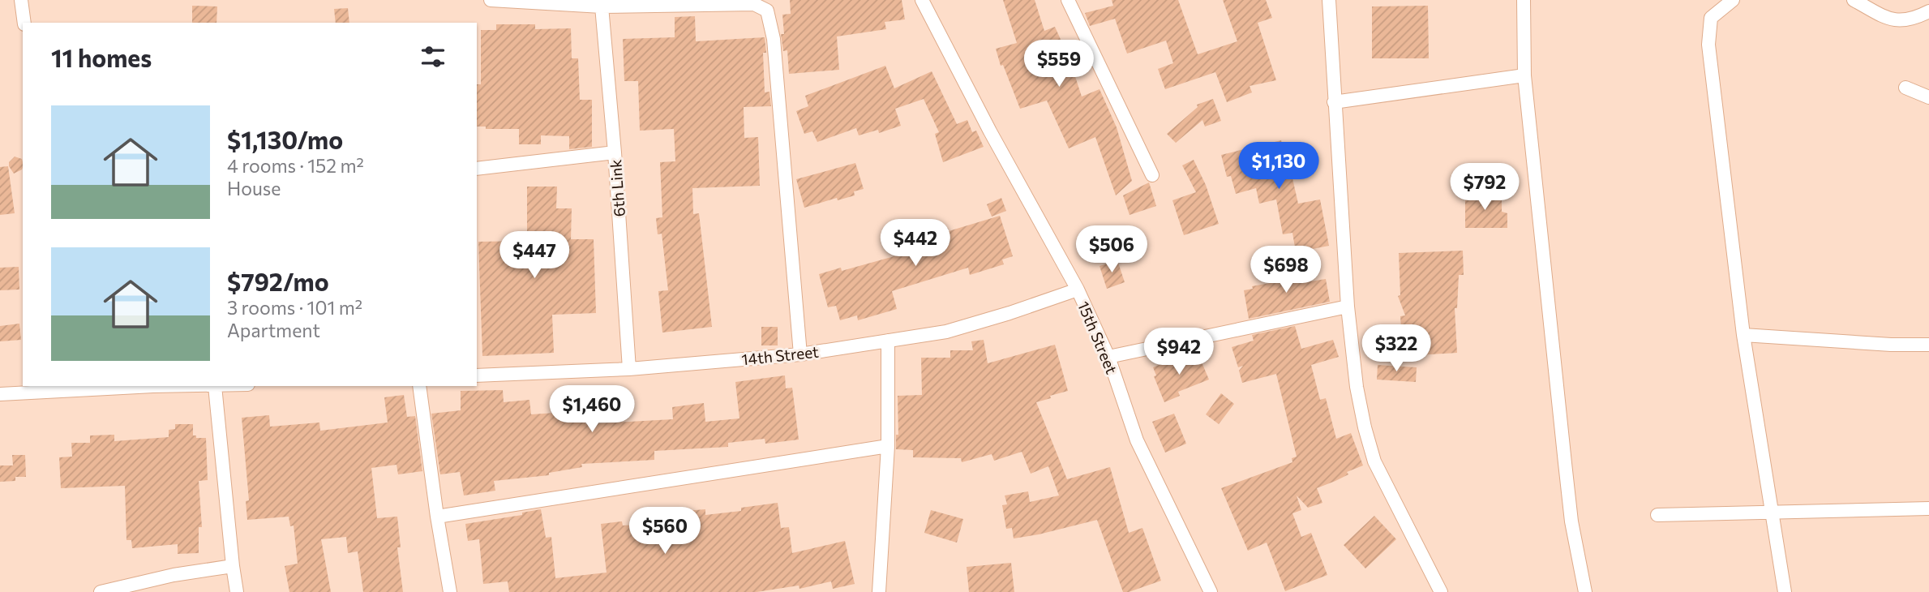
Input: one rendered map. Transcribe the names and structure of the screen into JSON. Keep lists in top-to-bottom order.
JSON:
{
  "streets": {
    "street": ["6th Link", "15th Street", "14th Street"]
  },
  "crossings": [
    ["6th Link", "14th Street"],
    ["15th Street", "14th Street"]
  ],
  "page": {
    "heading": "11 homes",
    "price": [
      "$559",
      "$1,130",
      "$792",
      "$442",
      "$506",
      "$447",
      "$698",
      "$322",
      "$942",
      "$1,460",
      "$560"
    ],
    "list": [
      {
        "name": "$1,130/mo",
        "note": "4 rooms · 152 m² · House"
      },
      {
        "name": "$792/mo",
        "note": "3 rooms · 101 m² · Apartment"
      }
    ]
  }
}
